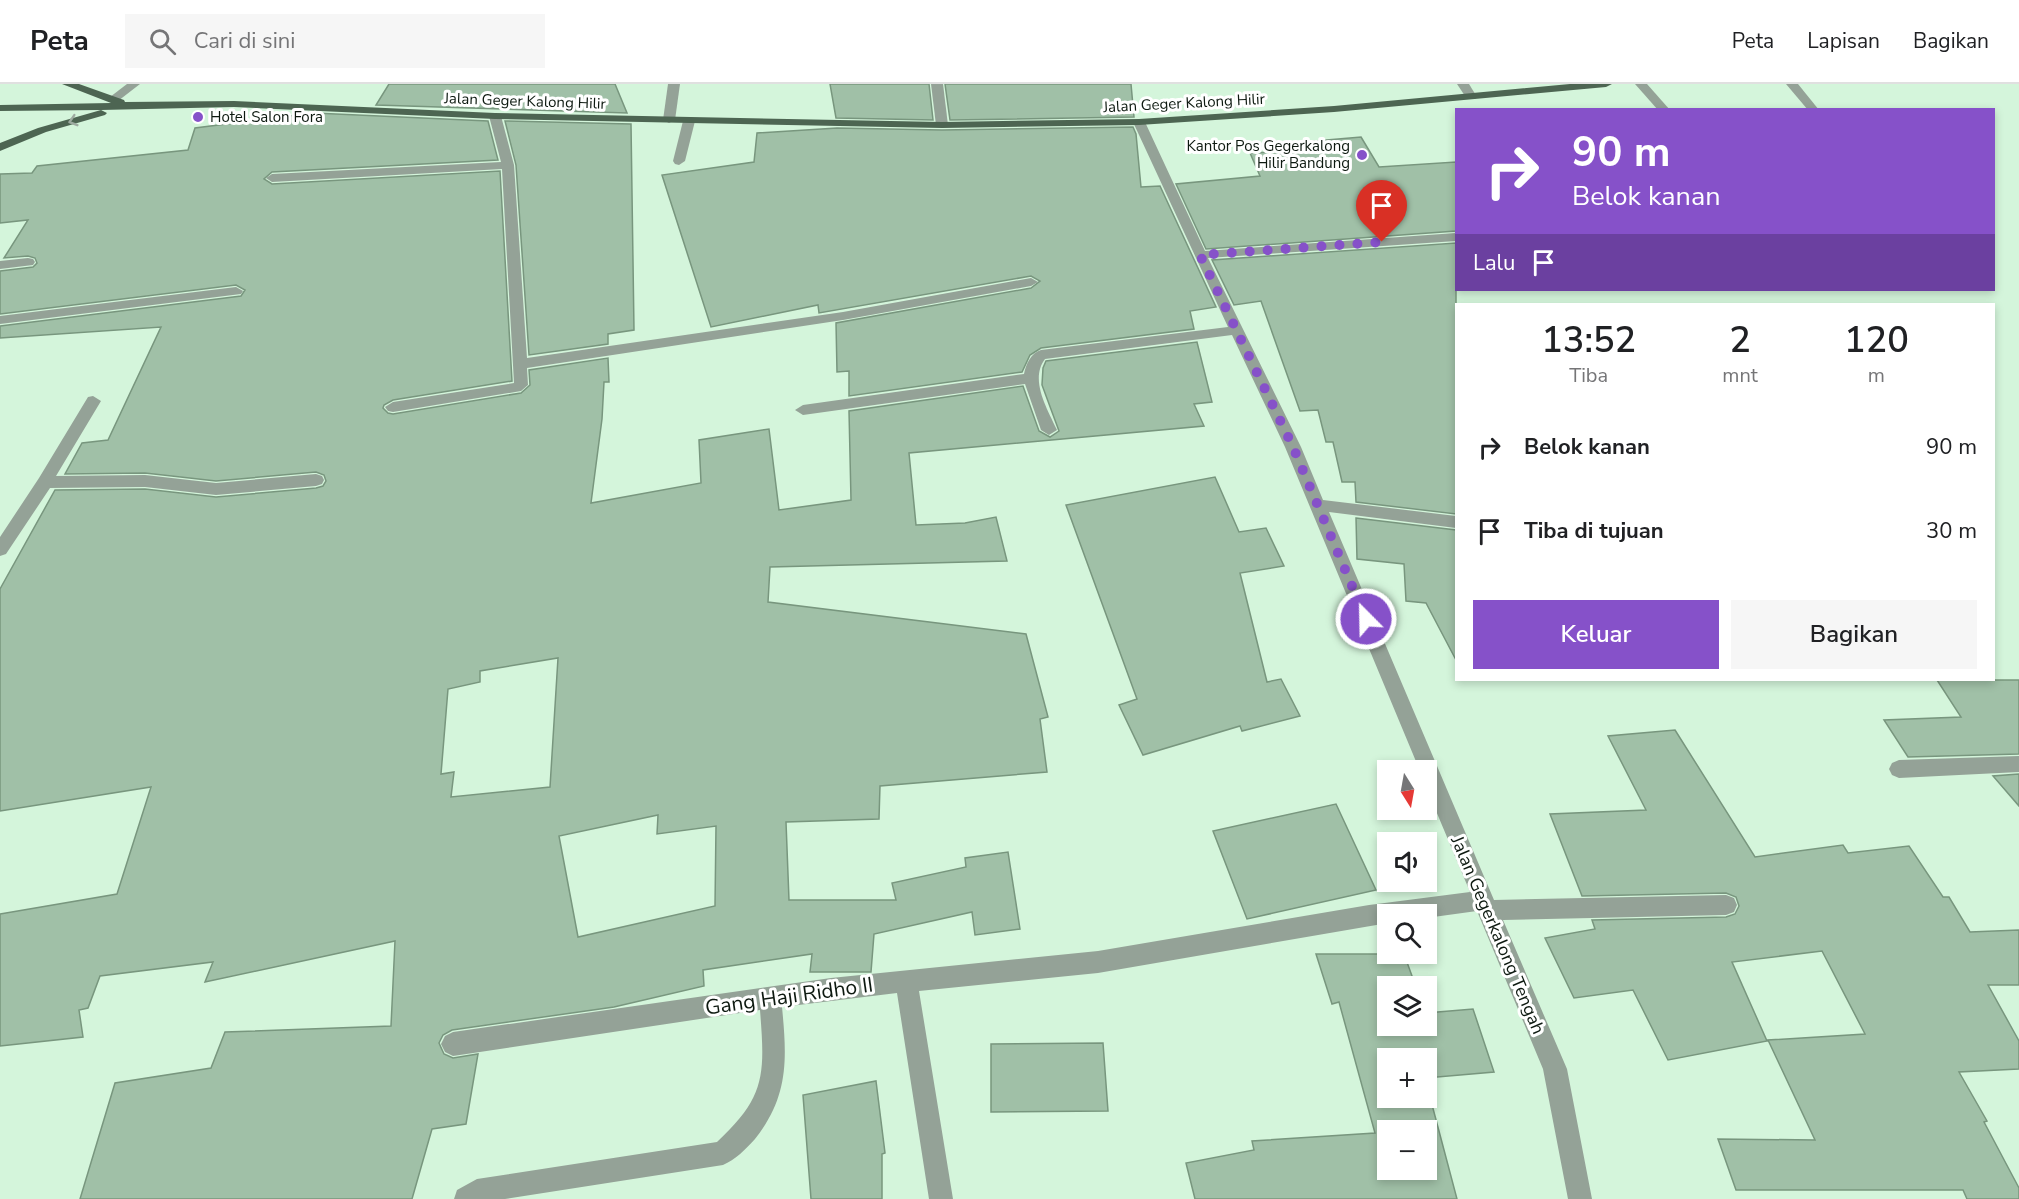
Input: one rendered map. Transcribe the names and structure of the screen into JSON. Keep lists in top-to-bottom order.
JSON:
{
  "streets": {
    "main road": ["Jalan Geger Kalong Hilir"],
    "street": ["Jalan Gegerkalong Tengah", "Gang Haji Ridho II"]
  },
  "crossings": [
    ["Jalan Geger Kalong Hilir", "Jalan Gegerkalong Tengah"],
    ["Jalan Gegerkalong Tengah", "Gang Haji Ridho II"]
  ],
  "places": ["Hotel Salon Fora", "Kantor Pos Gegerkalong Hilir Bandung"],
  "north": "bottom",
  "page": {
    "header": "Peta",
    "search": "Cari di sini",
    "nav": ["Peta", "Lapisan", "Bagikan"],
    "turn": ["90 m", "Belok kanan"],
    "then": "Lalu",
    "eta": [
      "13:52",
      "Tiba",
      "2",
      "mnt",
      "120",
      "m"
    ],
    "list": [
      {
        "name": "Belok kanan",
        "value": "90 m"
      },
      {
        "name": "Tiba di tujuan",
        "value": "30 m"
      }
    ],
    "buttons": ["Keluar", "Bagikan"],
    "map_buttons": ["+", "−"]
  }
}
